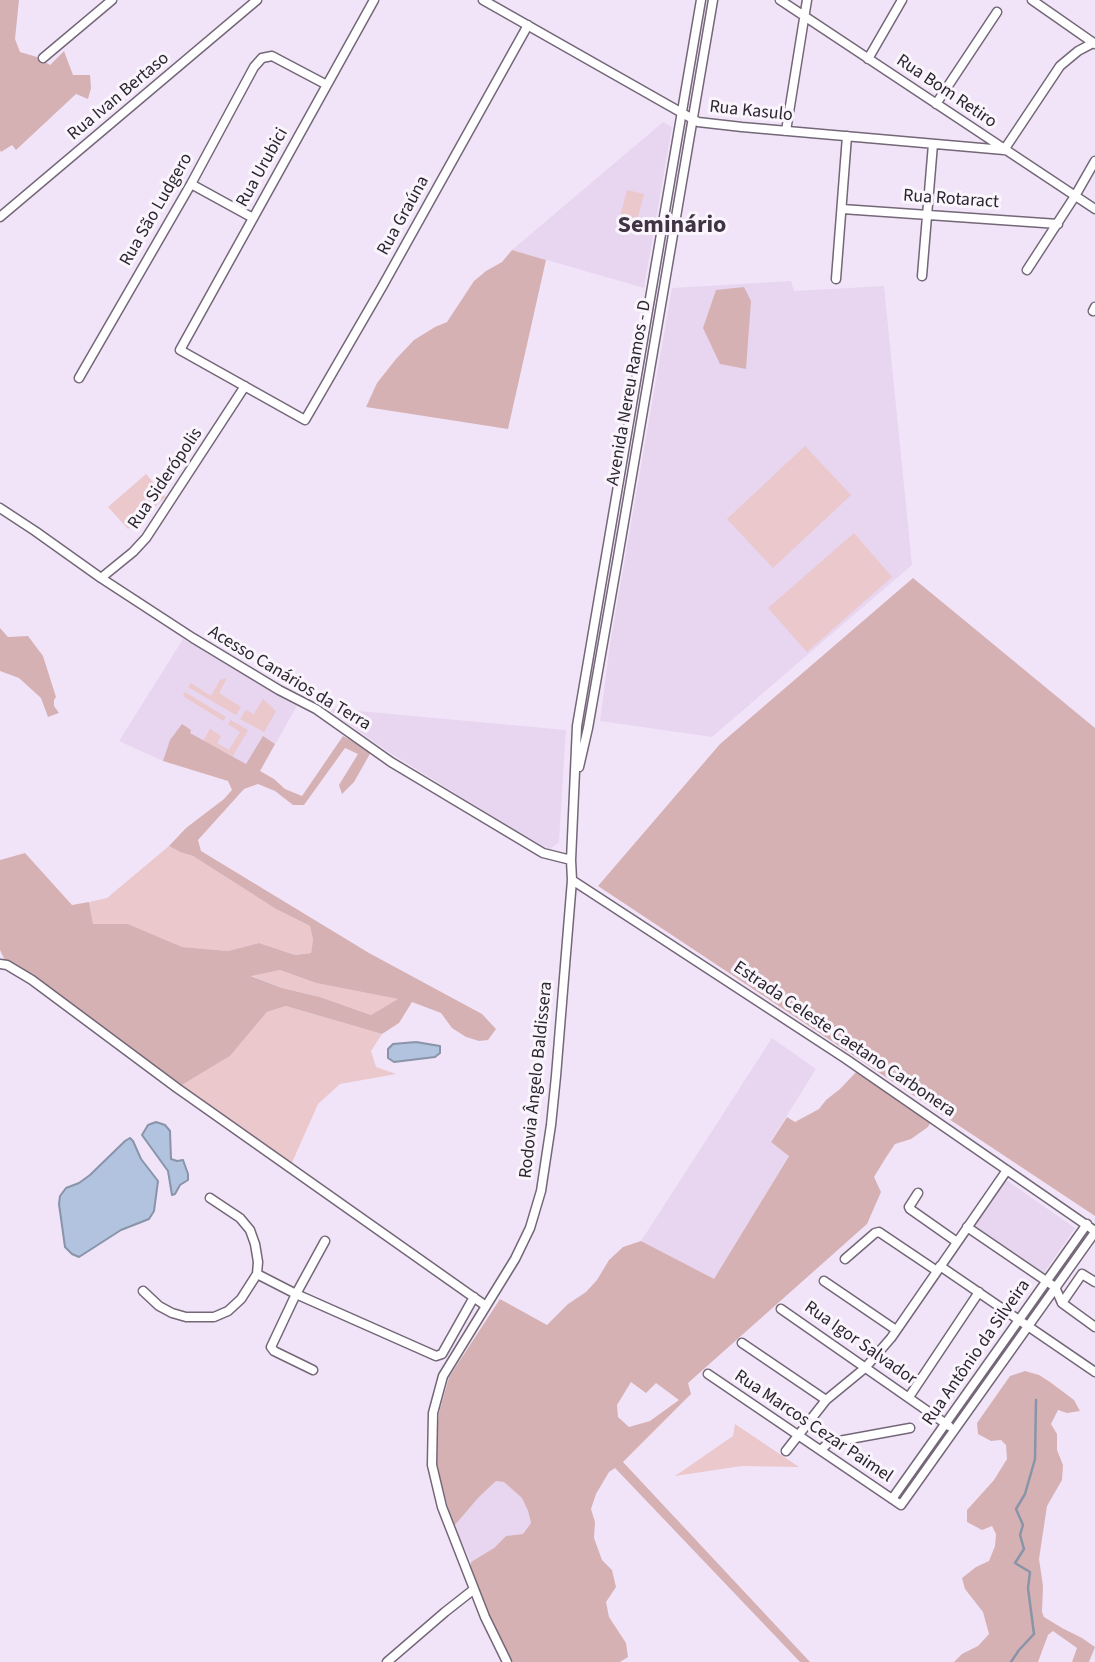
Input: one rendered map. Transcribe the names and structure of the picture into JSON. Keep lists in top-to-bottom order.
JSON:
{
  "streets": {
    "street": [
      "Rua Bom Retiro",
      "Rua Ivan Bertaso",
      "Rua Kasulo",
      "Rua Urubici",
      "Rua Rotaract",
      "Rua São Ludgero",
      "Rua Graúna",
      "Avenida Nereu Ramos - D",
      "Rua Siderópolis",
      "Acesso Canários da Terra",
      "Estrada Celeste Caetano Carbonera",
      "Rodovia Ângelo Baldissera",
      "Rua Igor Salvador",
      "Rua Antônio da Silveira",
      "Rua Marcos Cezar Paimel"
    ]
  },
  "crossings": [
    ["Rua Bom Retiro", "Rua Kasulo"],
    ["Rua Kasulo", "Rua Graúna"],
    ["Rua Kasulo", "Avenida Nereu Ramos - D"],
    ["Rua Urubici", "Rua São Ludgero"],
    ["Rua Urubici", "Rua Graúna"],
    ["Rua Urubici", "Rua Siderópolis"],
    ["Rua Graúna", "Rua Siderópolis"],
    ["Avenida Nereu Ramos - D", "Acesso Canários da Terra"],
    ["Avenida Nereu Ramos - D", "Estrada Celeste Caetano Carbonera"],
    ["Avenida Nereu Ramos - D", "Rodovia Ângelo Baldissera"],
    ["Rua Siderópolis", "Acesso Canários da Terra"],
    ["Estrada Celeste Caetano Carbonera", "Rodovia Ângelo Baldissera"],
    ["Estrada Celeste Caetano Carbonera", "Rua Antônio da Silveira"],
    ["Rua Igor Salvador", "Rua Antônio da Silveira"],
    ["Rua Antônio da Silveira", "Rua Marcos Cezar Paimel"]
  ],
  "districts": ["Seminário"]
}
